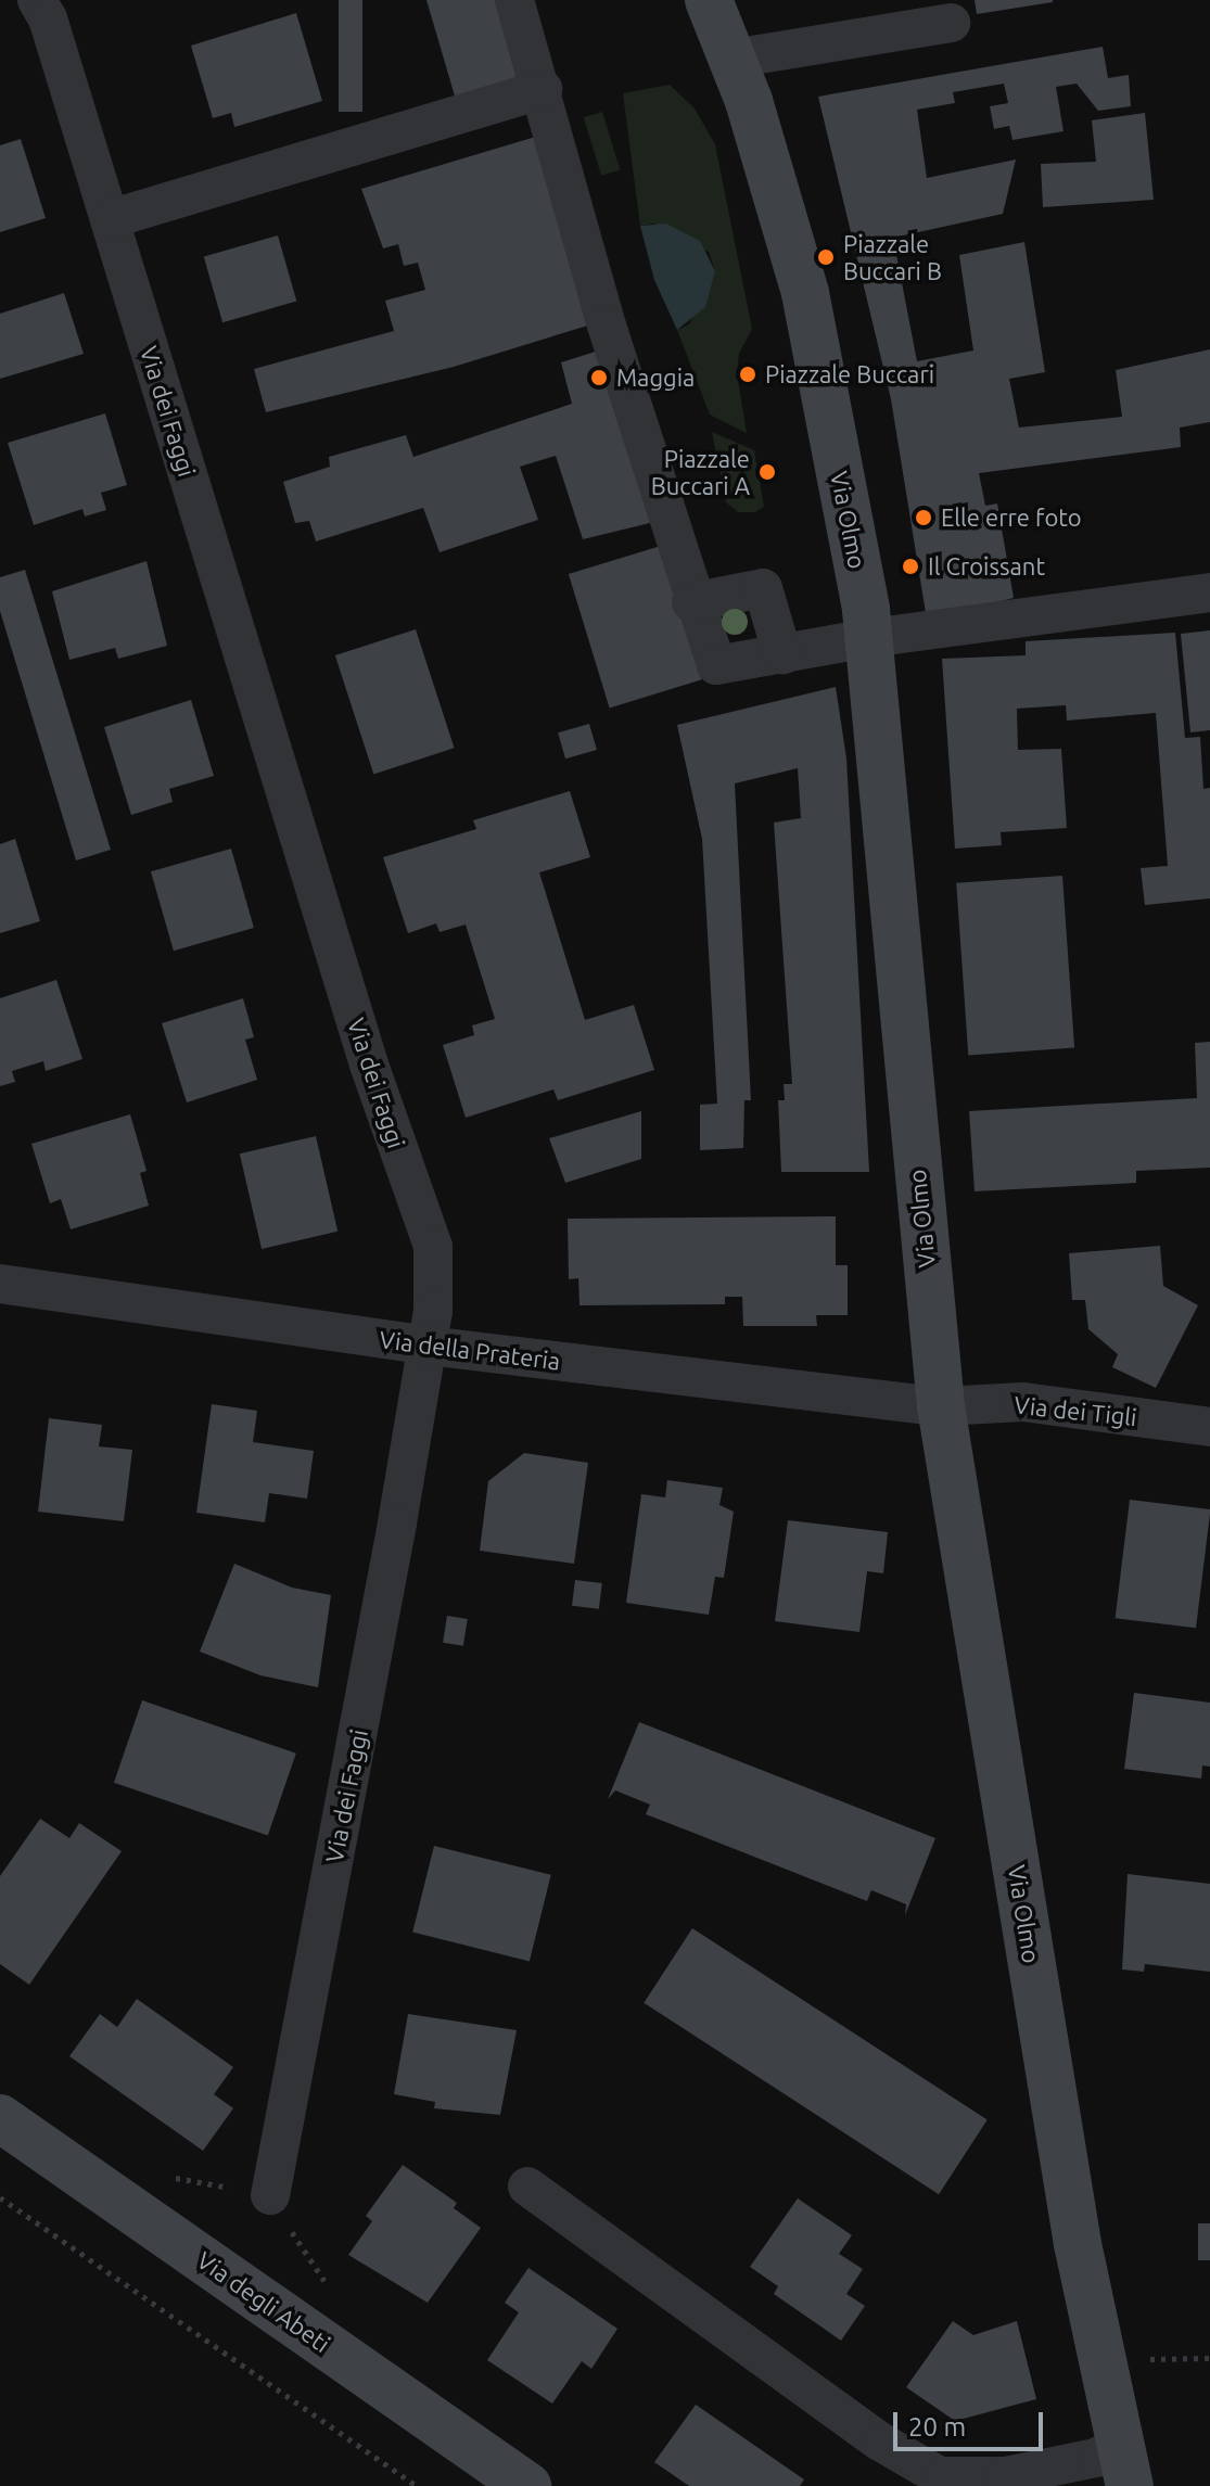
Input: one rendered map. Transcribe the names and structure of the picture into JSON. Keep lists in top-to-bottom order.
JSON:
{
  "streets": {
    "street": [
      "Via dei Faggi",
      "Via Olmo",
      "Via della Prateria",
      "Via dei Tigli",
      "Via degli Abeti"
    ]
  },
  "crossings": [
    ["Via dei Faggi", "Via della Prateria"],
    ["Via Olmo", "Via della Prateria"],
    ["Via Olmo", "Via dei Tigli"],
    ["Via della Prateria", "Via dei Tigli"]
  ],
  "places": [
    "Piazzale Buccari B",
    "Piazzale Buccari",
    "Maggia",
    "Piazzale Buccari A",
    "Elle erre foto",
    "Il Croissant"
  ],
  "scale_bar": "20 m"
}
